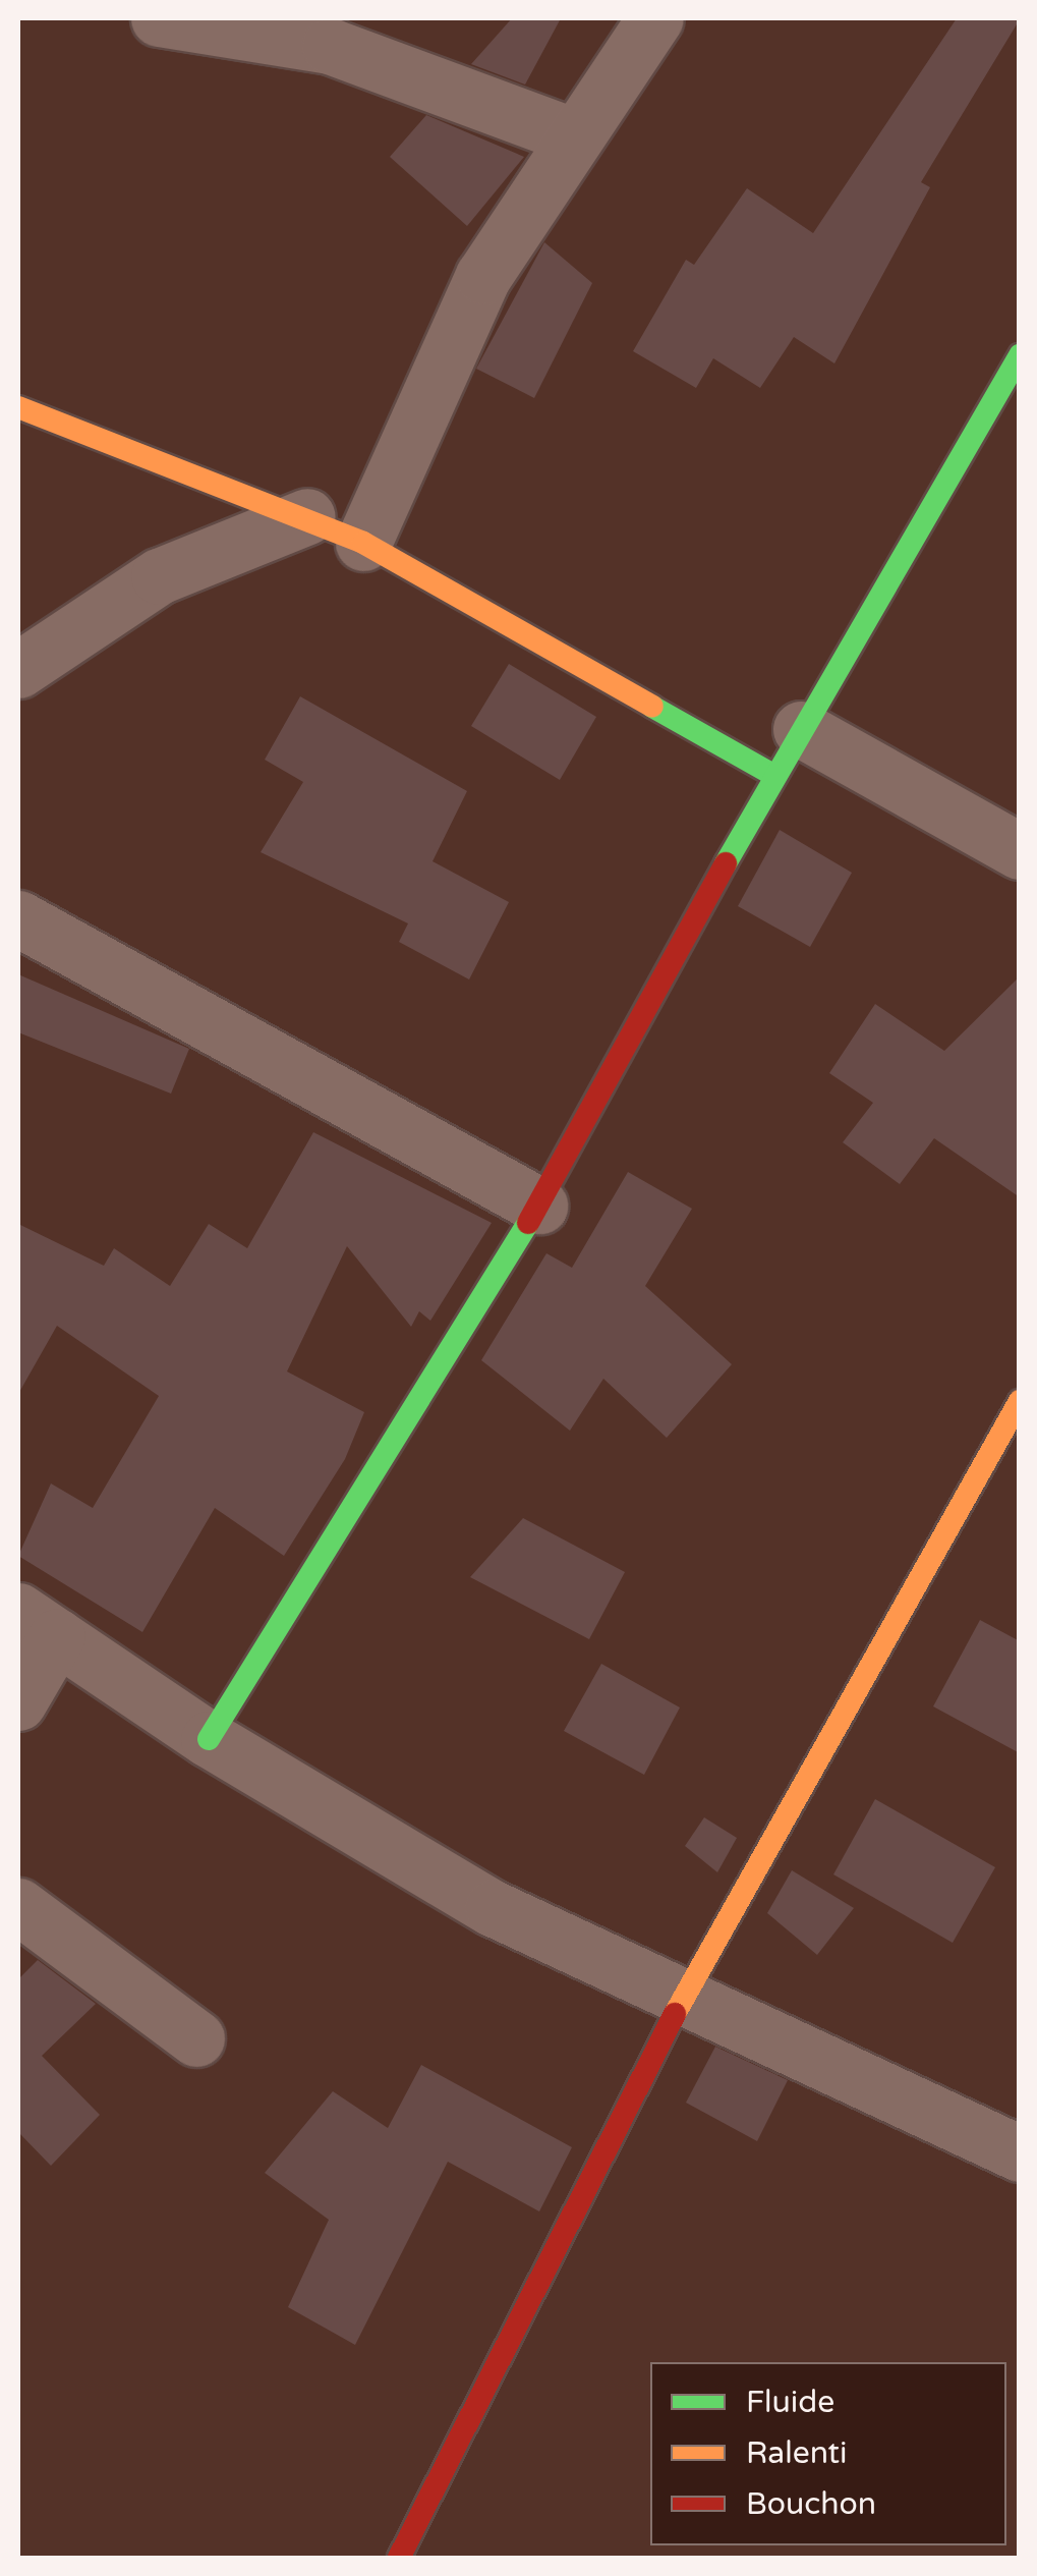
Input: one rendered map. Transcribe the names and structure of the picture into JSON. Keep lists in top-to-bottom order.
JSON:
{
  "legend": ["Fluide", "Ralenti", "Bouchon"]
}
